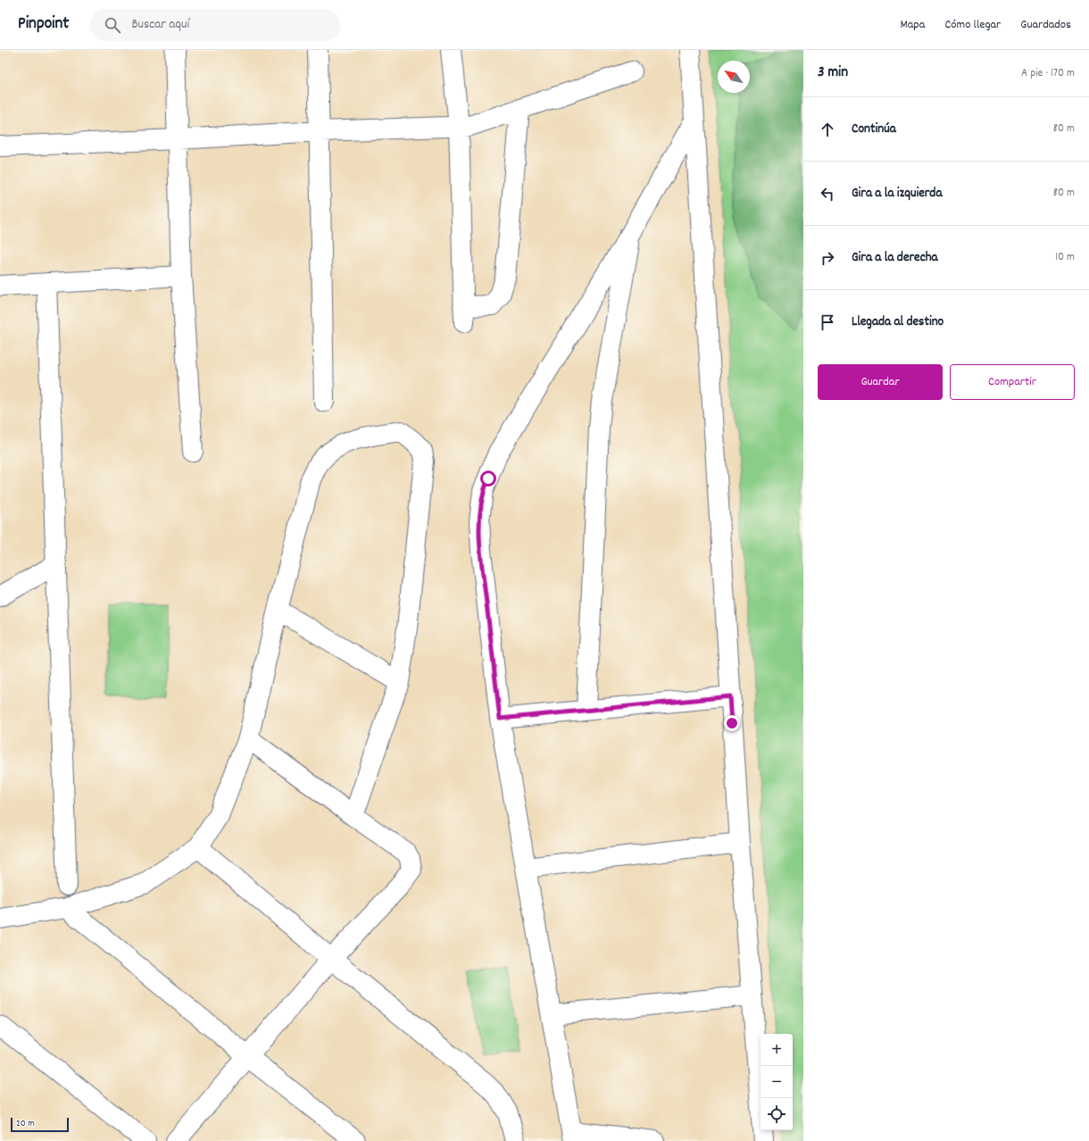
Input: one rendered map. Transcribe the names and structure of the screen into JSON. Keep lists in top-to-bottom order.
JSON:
{
  "scale_bar": "20 m",
  "north": "top left",
  "page": {
    "header": "Pinpoint",
    "search": "Buscar aquí",
    "nav": ["Mapa", "Cómo llegar", "Guardados"],
    "heading": ["3 min", "A pie · 170 m"],
    "list": [
      ["Continúa", "80 m"],
      ["Gira a la izquierda", "80 m"],
      ["Gira a la derecha", "10 m"],
      "Llegada al destino"
    ],
    "buttons": ["Guardar", "Compartir"],
    "map_buttons": ["+", "−"],
    "scale": "20 m"
  }
}
